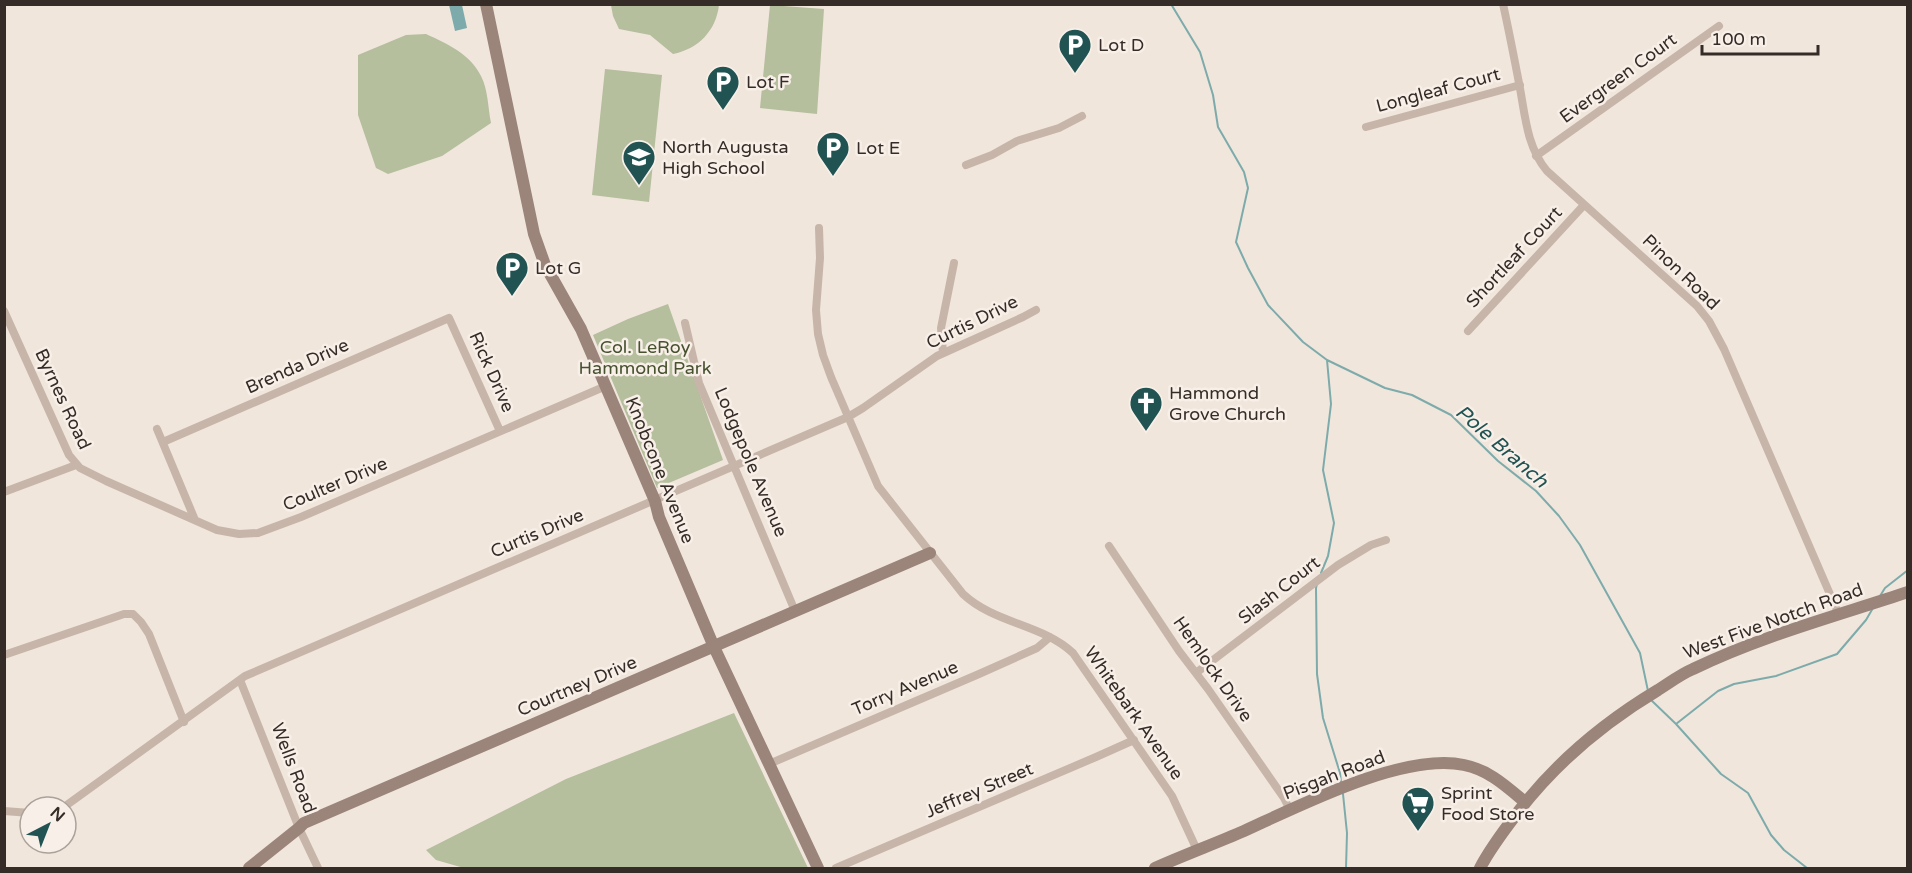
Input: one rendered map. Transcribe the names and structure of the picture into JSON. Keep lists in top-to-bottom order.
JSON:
{
  "streets": {
    "street": [
      "Evergreen Court",
      "Longleaf Court",
      "Shortleaf Court",
      "Pinon Road",
      "Curtis Drive",
      "Brenda Drive",
      "Rick Drive",
      "Byrnes Road",
      "Lodgepole Avenue",
      "Knobcone Avenue",
      "Coulter Drive",
      "Slash Court",
      "West Five Notch Road",
      "Hemlock Drive",
      "Courtney Drive",
      "Torry Avenue",
      "Whitebark Avenue",
      "Wells Road",
      "Pisgah Road",
      "Jeffrey Street"
    ]
  },
  "crossings": [
    ["Evergreen Court", "Pinon Road"],
    ["Longleaf Court", "Pinon Road"],
    ["Shortleaf Court", "Pinon Road"],
    ["Pinon Road", "West Five Notch Road"],
    ["Curtis Drive", "Lodgepole Avenue"],
    ["Curtis Drive", "Knobcone Avenue"],
    ["Curtis Drive", "Whitebark Avenue"],
    ["Curtis Drive", "Wells Road"],
    ["Brenda Drive", "Rick Drive"],
    ["Rick Drive", "Coulter Drive"],
    ["Byrnes Road", "Coulter Drive"],
    ["Lodgepole Avenue", "Courtney Drive"],
    ["Knobcone Avenue", "Coulter Drive"],
    ["Knobcone Avenue", "Courtney Drive"],
    ["Knobcone Avenue", "Torry Avenue"],
    ["Slash Court", "Hemlock Drive"],
    ["West Five Notch Road", "Pisgah Road"],
    ["Hemlock Drive", "Pisgah Road"],
    ["Courtney Drive", "Whitebark Avenue"],
    ["Courtney Drive", "Wells Road"],
    ["Torry Avenue", "Whitebark Avenue"],
    ["Whitebark Avenue", "Pisgah Road"],
    ["Whitebark Avenue", "Jeffrey Street"]
  ],
  "water": ["Pole Branch"],
  "parks": ["Col. LeRoy Hammond Park"],
  "places": {
    "parking": [
      "Lot D",
      "Lot F",
      "Lot E",
      "Lot G"
    ],
    "school or university": ["North Augusta High School"],
    "church": ["Hammond Grove Church"],
    "supermarket": ["Sprint Food Store"]
  },
  "scale_bar": "100 m",
  "north": "top right"
}
